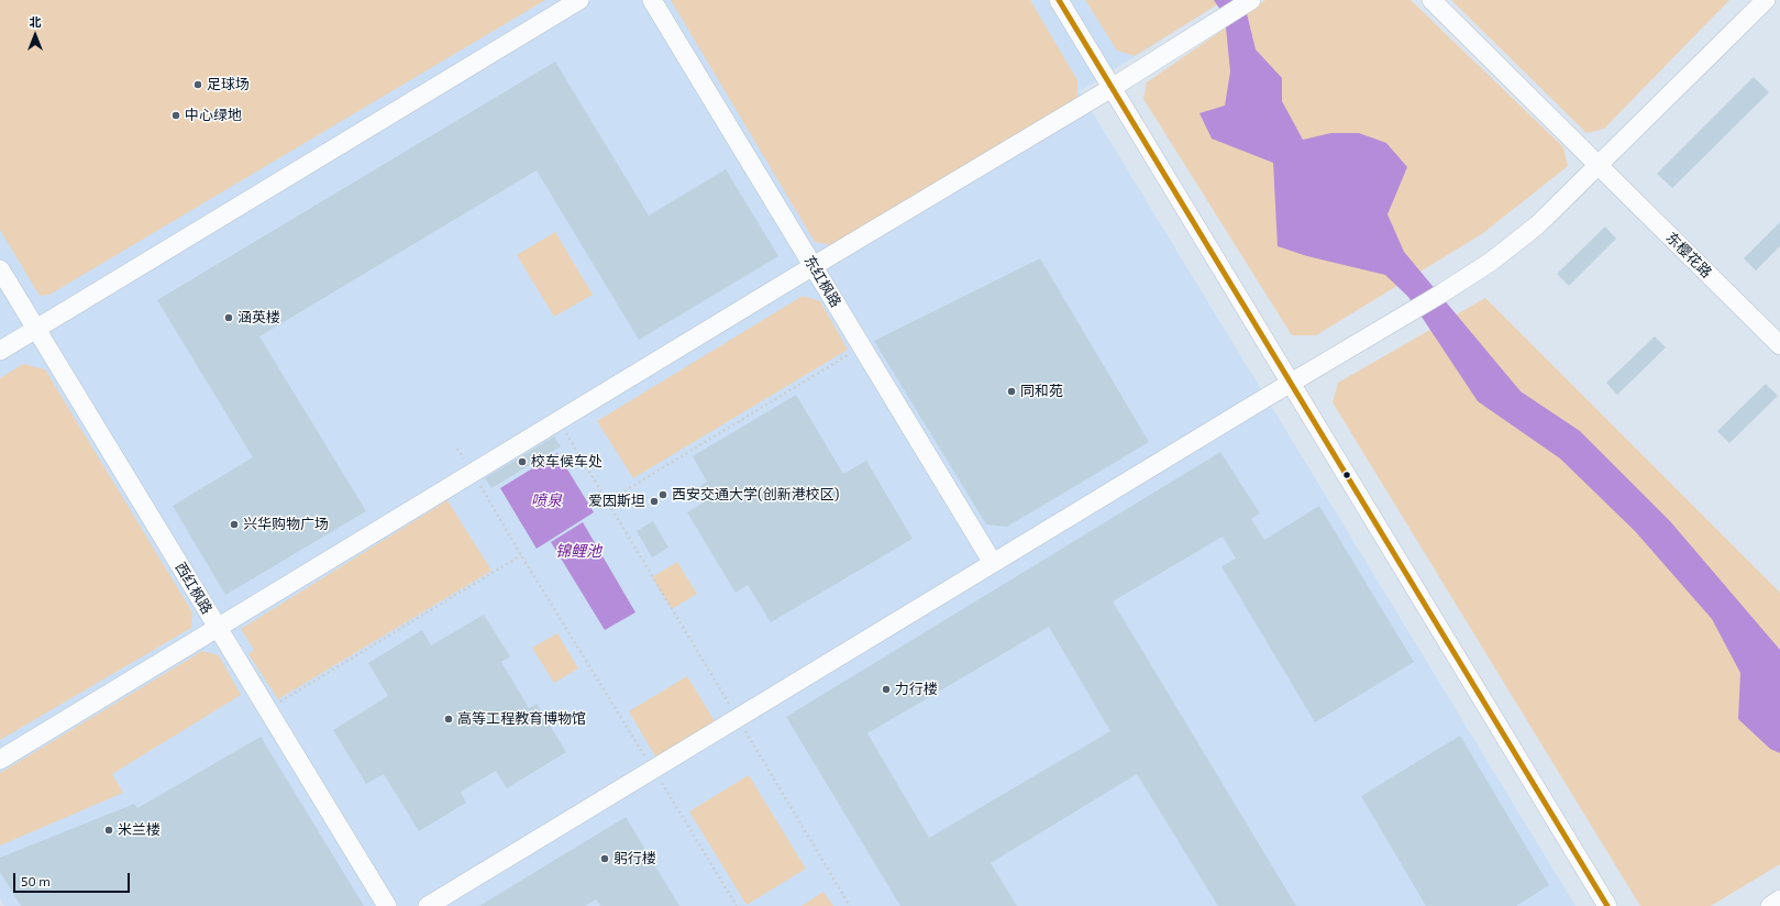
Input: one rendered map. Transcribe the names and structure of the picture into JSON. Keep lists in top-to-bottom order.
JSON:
{
  "streets": {
    "street": ["东樱花路", "东红枫路", "西红枫路"]
  },
  "water": ["喷泉", "锦鲤池"],
  "places": [
    "足球场",
    "中心绿地",
    "涵英楼",
    "同和苑",
    "校车候车处",
    "西安交通大学(创新港校区)",
    "爱因斯坦",
    "兴华购物广场",
    "力行楼",
    "高等工程教育博物馆",
    "米兰楼",
    "躬行楼"
  ],
  "scale_bar": "50 m",
  "north": "top"
}
